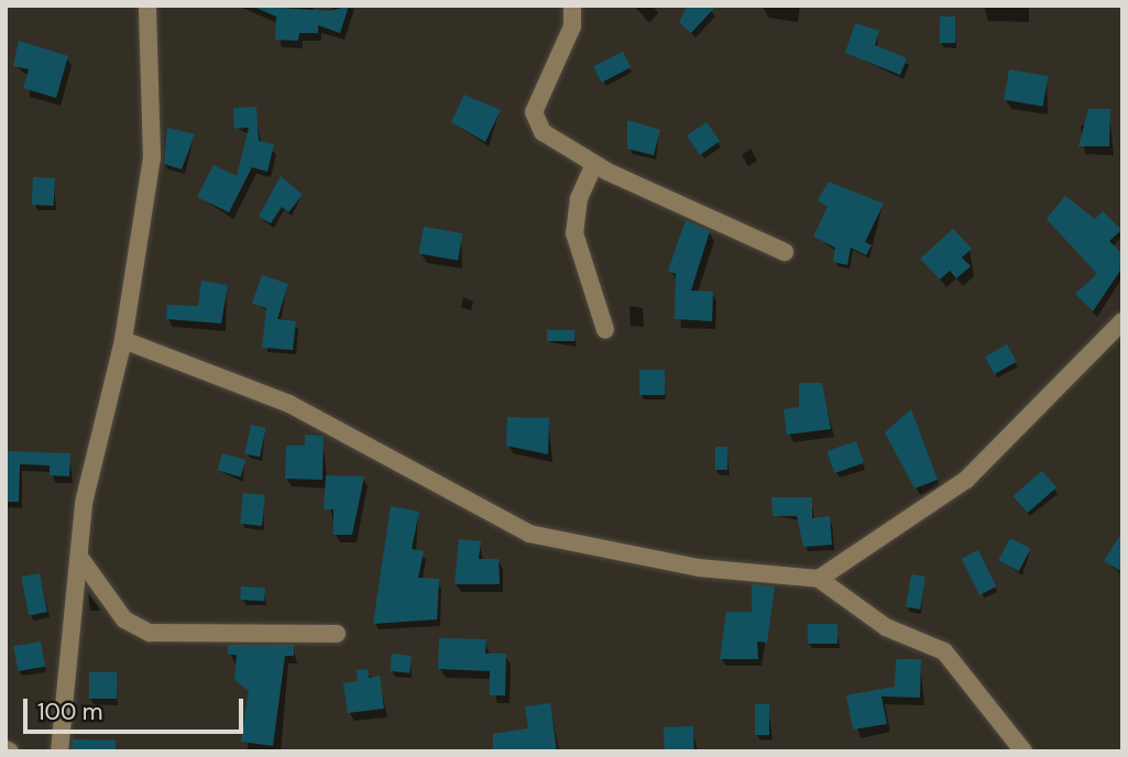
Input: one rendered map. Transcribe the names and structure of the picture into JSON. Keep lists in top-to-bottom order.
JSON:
{
  "scale_bar": "100 m"
}
